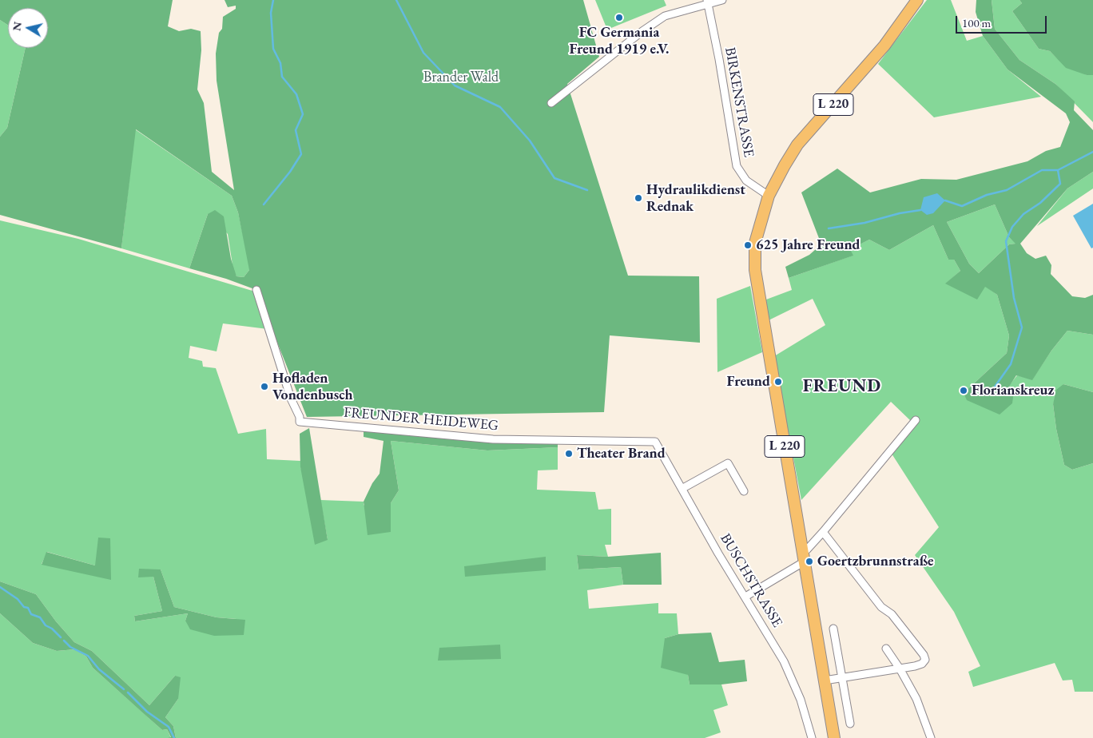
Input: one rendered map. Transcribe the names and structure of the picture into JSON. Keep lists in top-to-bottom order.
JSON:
{
  "streets": {
    "main road": ["L 220"],
    "street": ["BIRKENSTRASSE", "FREUNDER HEIDEWEG", "BUSCHSTRASSE"]
  },
  "crossings": [
    ["BIRKENSTRASSE", "L 220"],
    ["FREUNDER HEIDEWEG", "BUSCHSTRASSE"]
  ],
  "districts": ["FREUND"],
  "parks": ["Brander Wald"],
  "places": [
    "FC Germania Freund 1919 e.V.",
    "Hydraulikdienst Rednak",
    "625 Jahre Freund",
    "Freund",
    "Hofladen Vondenbusch",
    "Florianskreuz",
    "Theater Brand",
    "Goertzbrunnstraße"
  ],
  "scale_bar": "100 m",
  "north": "left"
}
